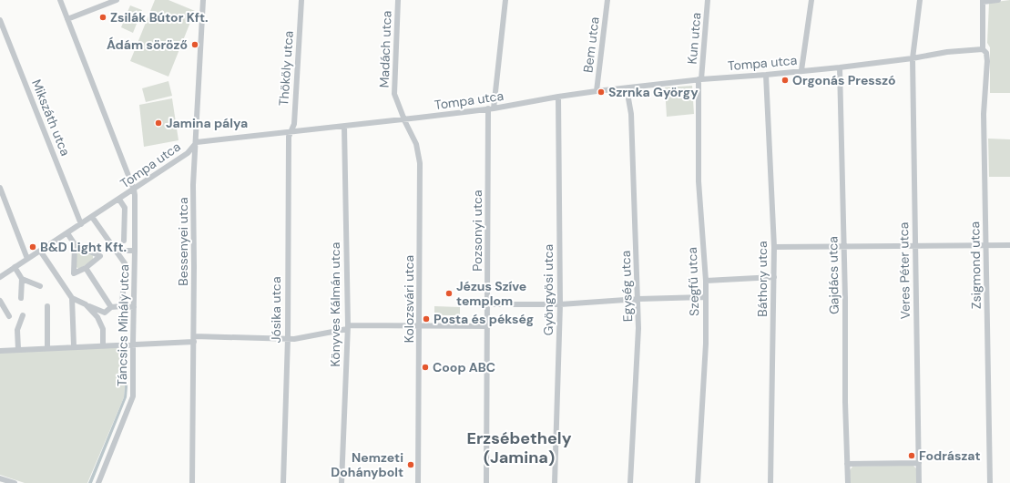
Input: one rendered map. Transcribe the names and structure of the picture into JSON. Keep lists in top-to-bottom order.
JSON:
{
  "streets": {
    "street": [
      "Kun utca",
      "Bem utca",
      "Madách utca",
      "Tompa utca",
      "Thököly utca",
      "Mikszáth utca",
      "Pozsonyi utca",
      "Bessenyei utca",
      "Zsigmond utca",
      "Veres Péter utca",
      "Gajdács utca",
      "Báthory utca",
      "Szegfű utca",
      "Egység utca",
      "Gyöngyösi utca",
      "Kolozsvári utca",
      "Könyves Kálmán utca",
      "Jósika utca",
      "Táncsics Mihály utca"
    ]
  },
  "crossings": [
    ["Kun utca", "Tompa utca"],
    ["Kun utca", "Szegfű utca"],
    ["Bem utca", "Tompa utca"],
    ["Madách utca", "Tompa utca"],
    ["Madách utca", "Kolozsvári utca"],
    ["Tompa utca", "Thököly utca"],
    ["Tompa utca", "Mikszáth utca"],
    ["Tompa utca", "Pozsonyi utca"],
    ["Tompa utca", "Bessenyei utca"],
    ["Tompa utca", "Zsigmond utca"],
    ["Tompa utca", "Veres Péter utca"],
    ["Tompa utca", "Gajdács utca"],
    ["Tompa utca", "Báthory utca"],
    ["Tompa utca", "Szegfű utca"],
    ["Tompa utca", "Egység utca"],
    ["Tompa utca", "Gyöngyösi utca"],
    ["Tompa utca", "Kolozsvári utca"],
    ["Tompa utca", "Könyves Kálmán utca"],
    ["Tompa utca", "Jósika utca"],
    ["Tompa utca", "Táncsics Mihály utca"],
    ["Thököly utca", "Jósika utca"]
  ],
  "districts": ["Erzsébethely (Jamina)"],
  "places": [
    "Zsilák Bútor Kft.",
    "Ádám söröző",
    "Orgonás Presszó",
    "Szrnka György",
    "Jamina pálya",
    "B&D Light Kft.",
    "Jézus Szíve templom",
    "Posta és pékség",
    "Coop ABC",
    "Fodrászat",
    "Nemzeti Dohánybolt"
  ]
}
